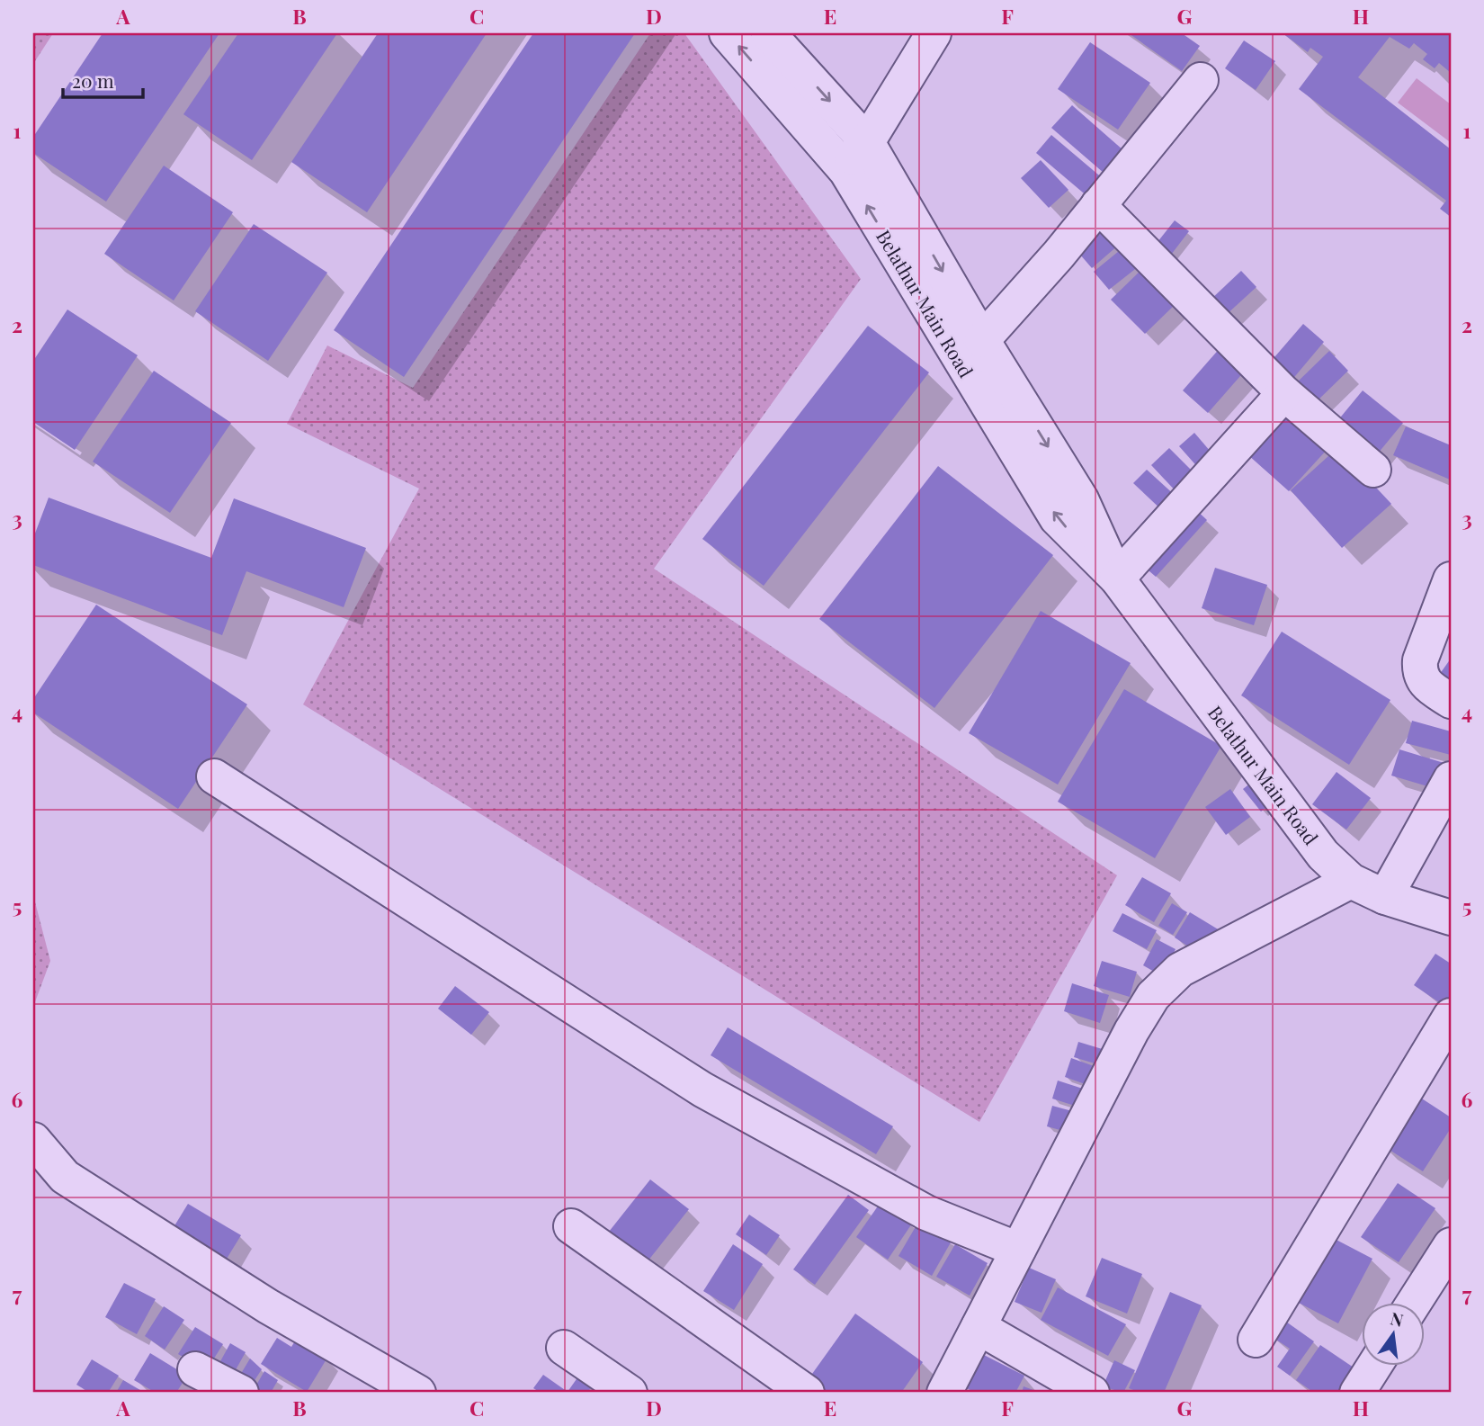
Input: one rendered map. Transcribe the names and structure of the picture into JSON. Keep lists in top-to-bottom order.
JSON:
{
  "streets": {
    "street": ["Belathur Main Road"]
  },
  "scale_bar": "20 m",
  "north": "top",
  "grid": {
    "columns": [
      "A",
      "B",
      "C",
      "D",
      "E",
      "F",
      "G",
      "H"
    ],
    "rows": [
      "1",
      "2",
      "3",
      "4",
      "5",
      "6",
      "7"
    ]
  }
}
